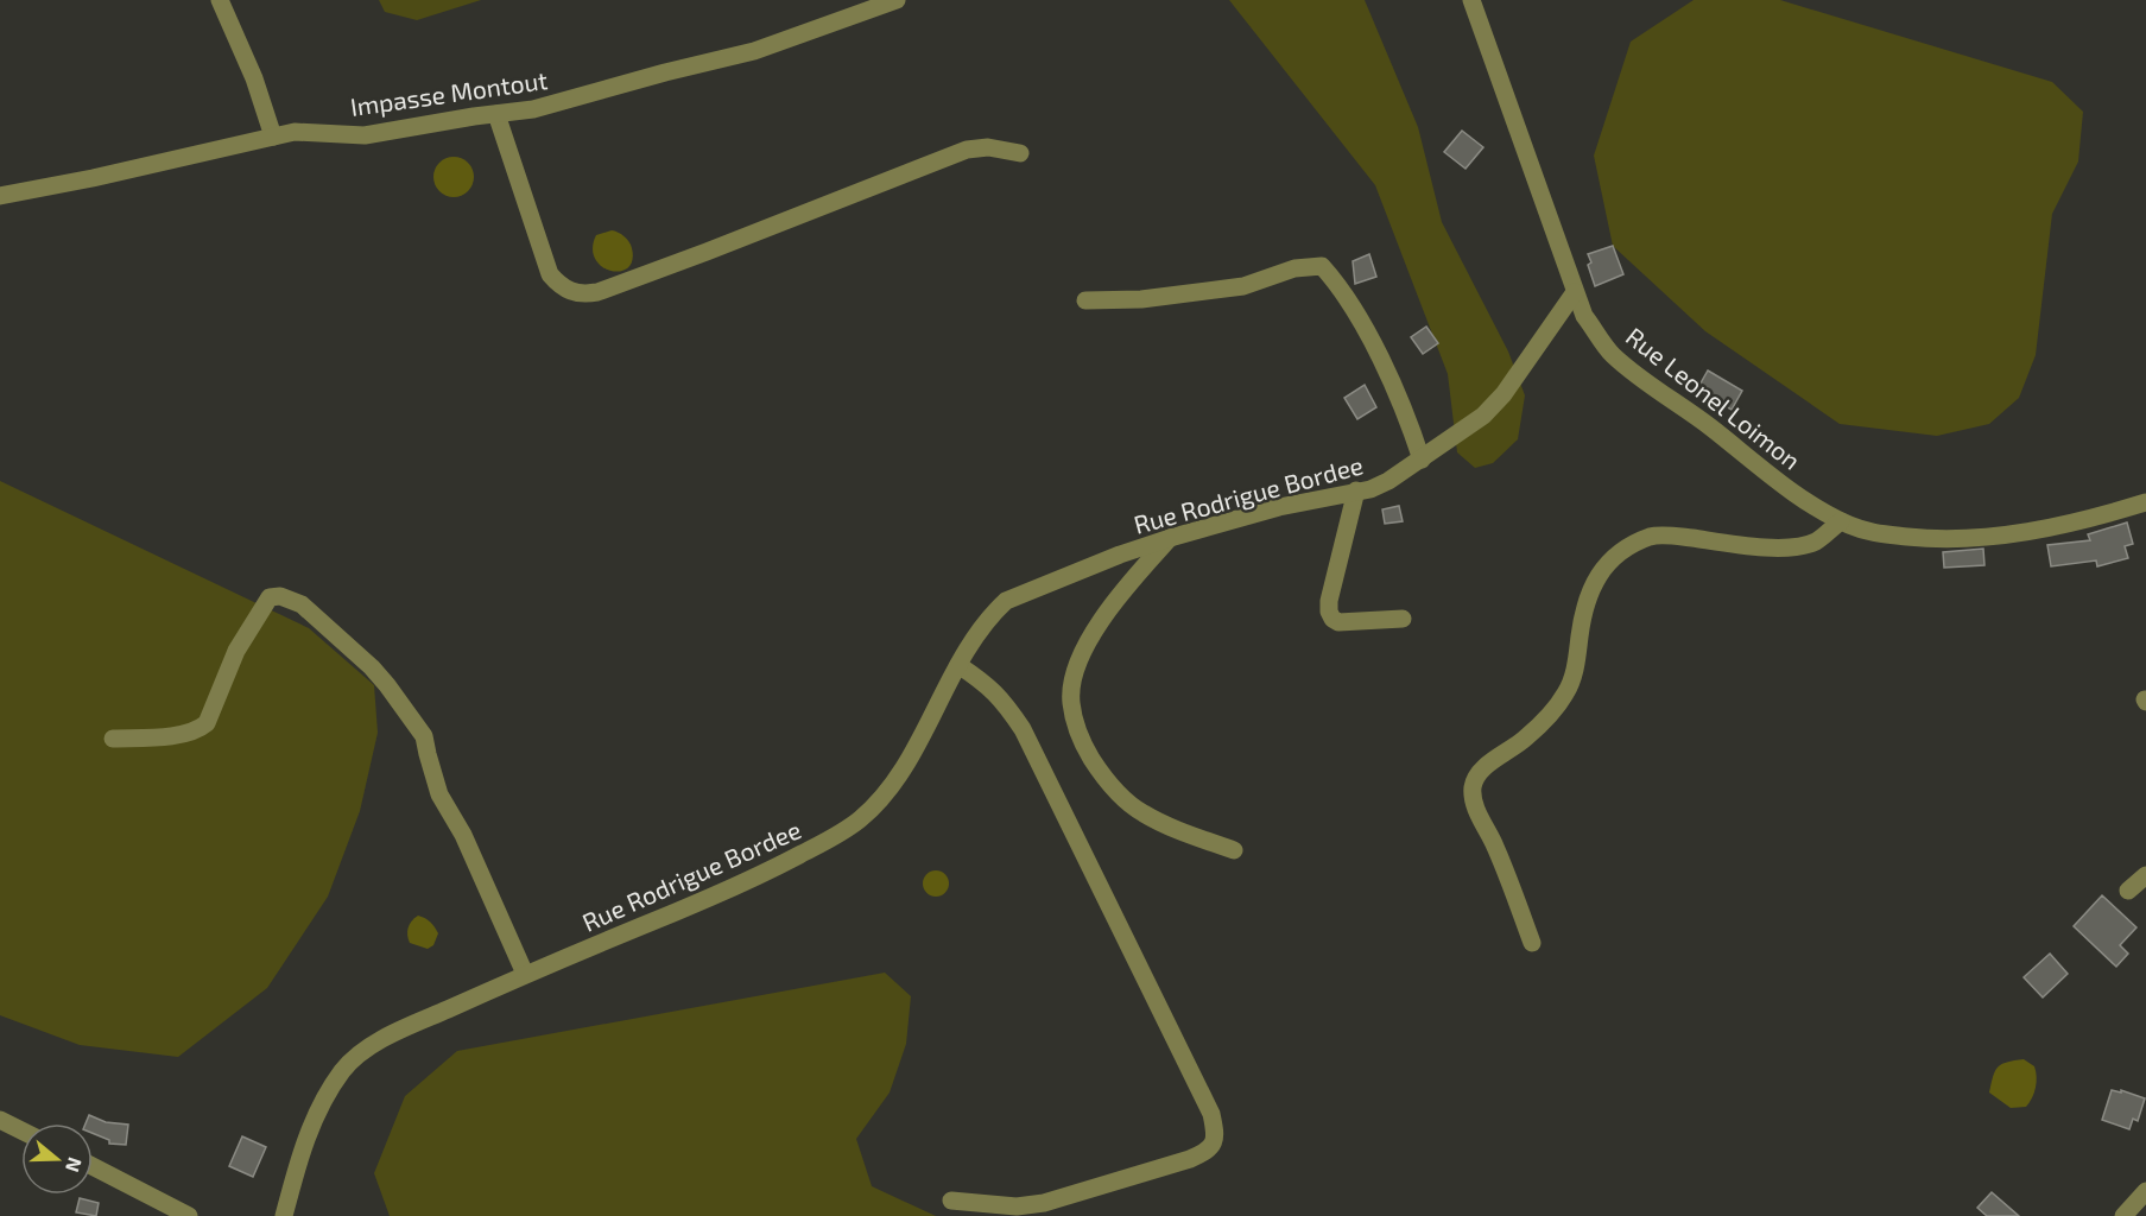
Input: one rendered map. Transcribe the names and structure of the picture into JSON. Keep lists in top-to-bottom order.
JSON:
{
  "streets": {
    "street": ["Impasse Montout", "Rue Leonel Loimon", "Rue Rodrigue Bordee"]
  },
  "crossings": [
    ["Rue Leonel Loimon", "Rue Rodrigue Bordee"]
  ],
  "north": "right"
}
